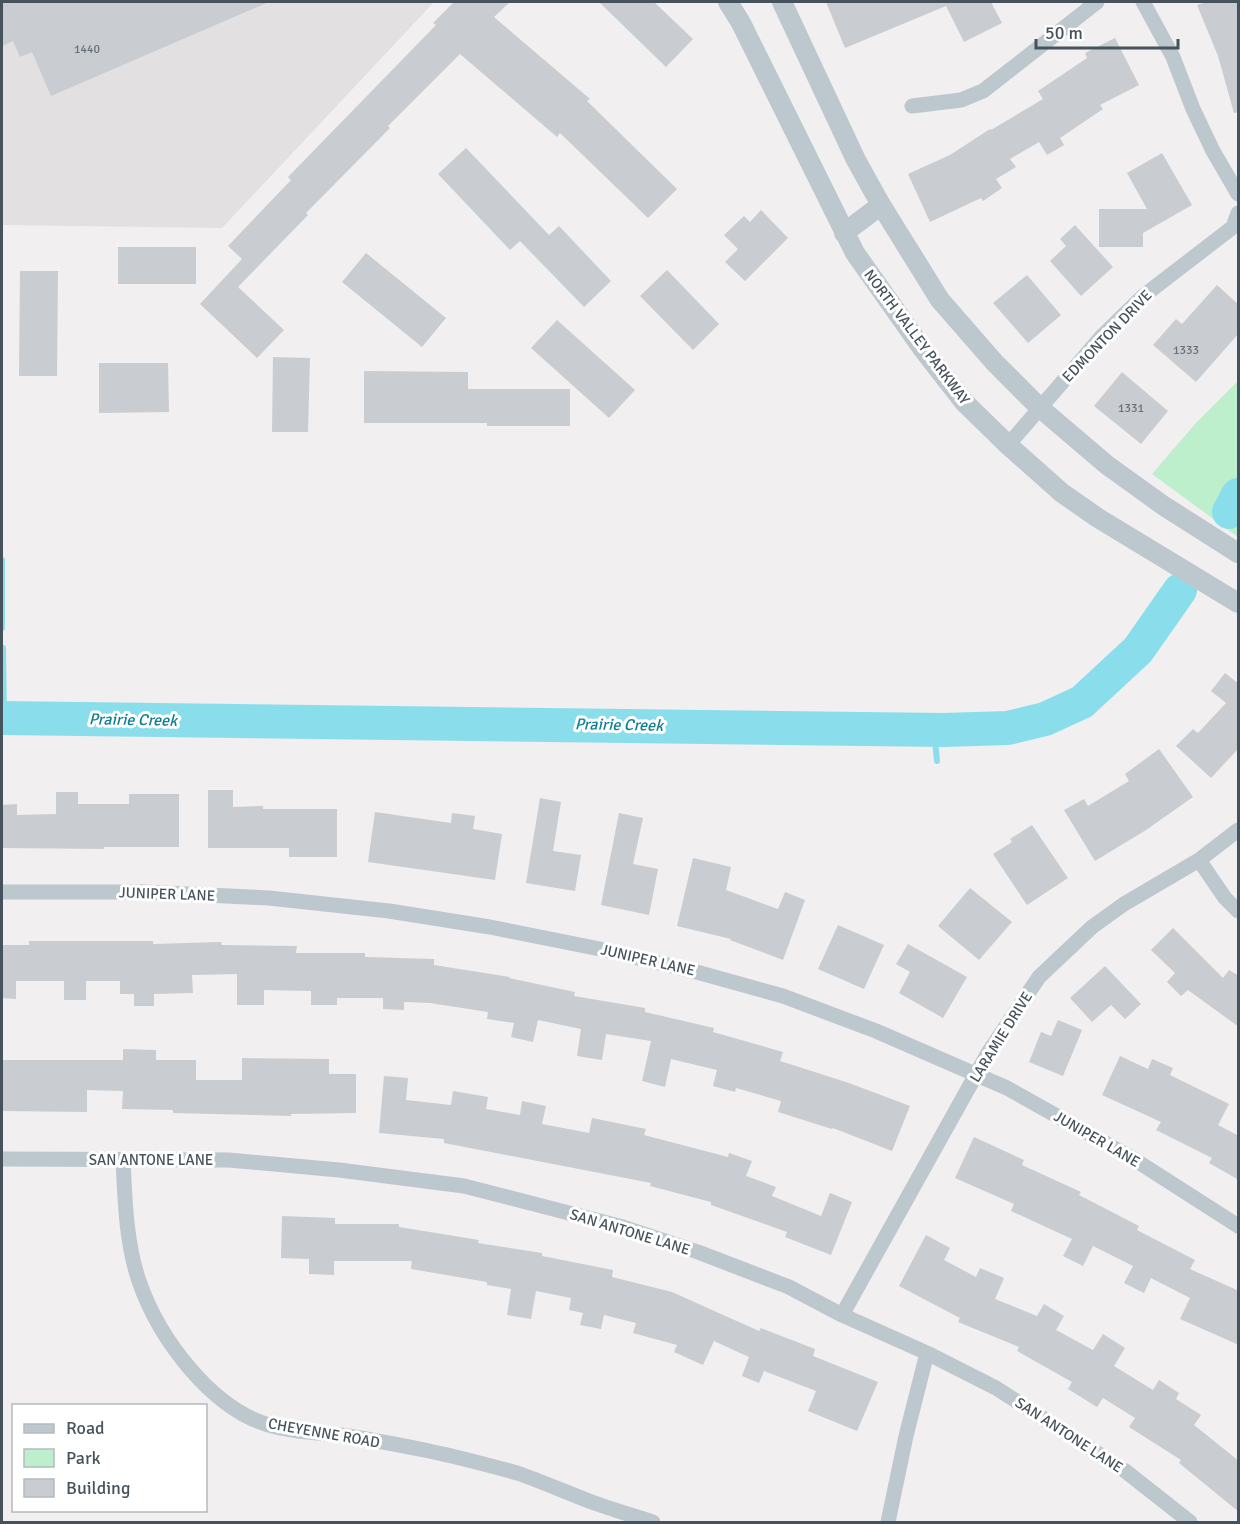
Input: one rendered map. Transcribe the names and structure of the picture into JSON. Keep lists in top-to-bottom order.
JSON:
{
  "streets": {
    "street": [
      "EDMONTON DRIVE",
      "NORTH VALLEY PARKWAY",
      "JUNIPER LANE",
      "LARAMIE DRIVE",
      "SAN ANTONE LANE",
      "CHEYENNE ROAD"
    ]
  },
  "crossings": [
    ["EDMONTON DRIVE", "NORTH VALLEY PARKWAY"],
    ["JUNIPER LANE", "LARAMIE DRIVE"],
    ["LARAMIE DRIVE", "SAN ANTONE LANE"],
    ["SAN ANTONE LANE", "CHEYENNE ROAD"]
  ],
  "water": ["Prairie Creek"],
  "house_numbers": ["1440", "1333", "1331"],
  "legend": ["Road", "Park", "Building"],
  "scale_bar": "50 m"
}
